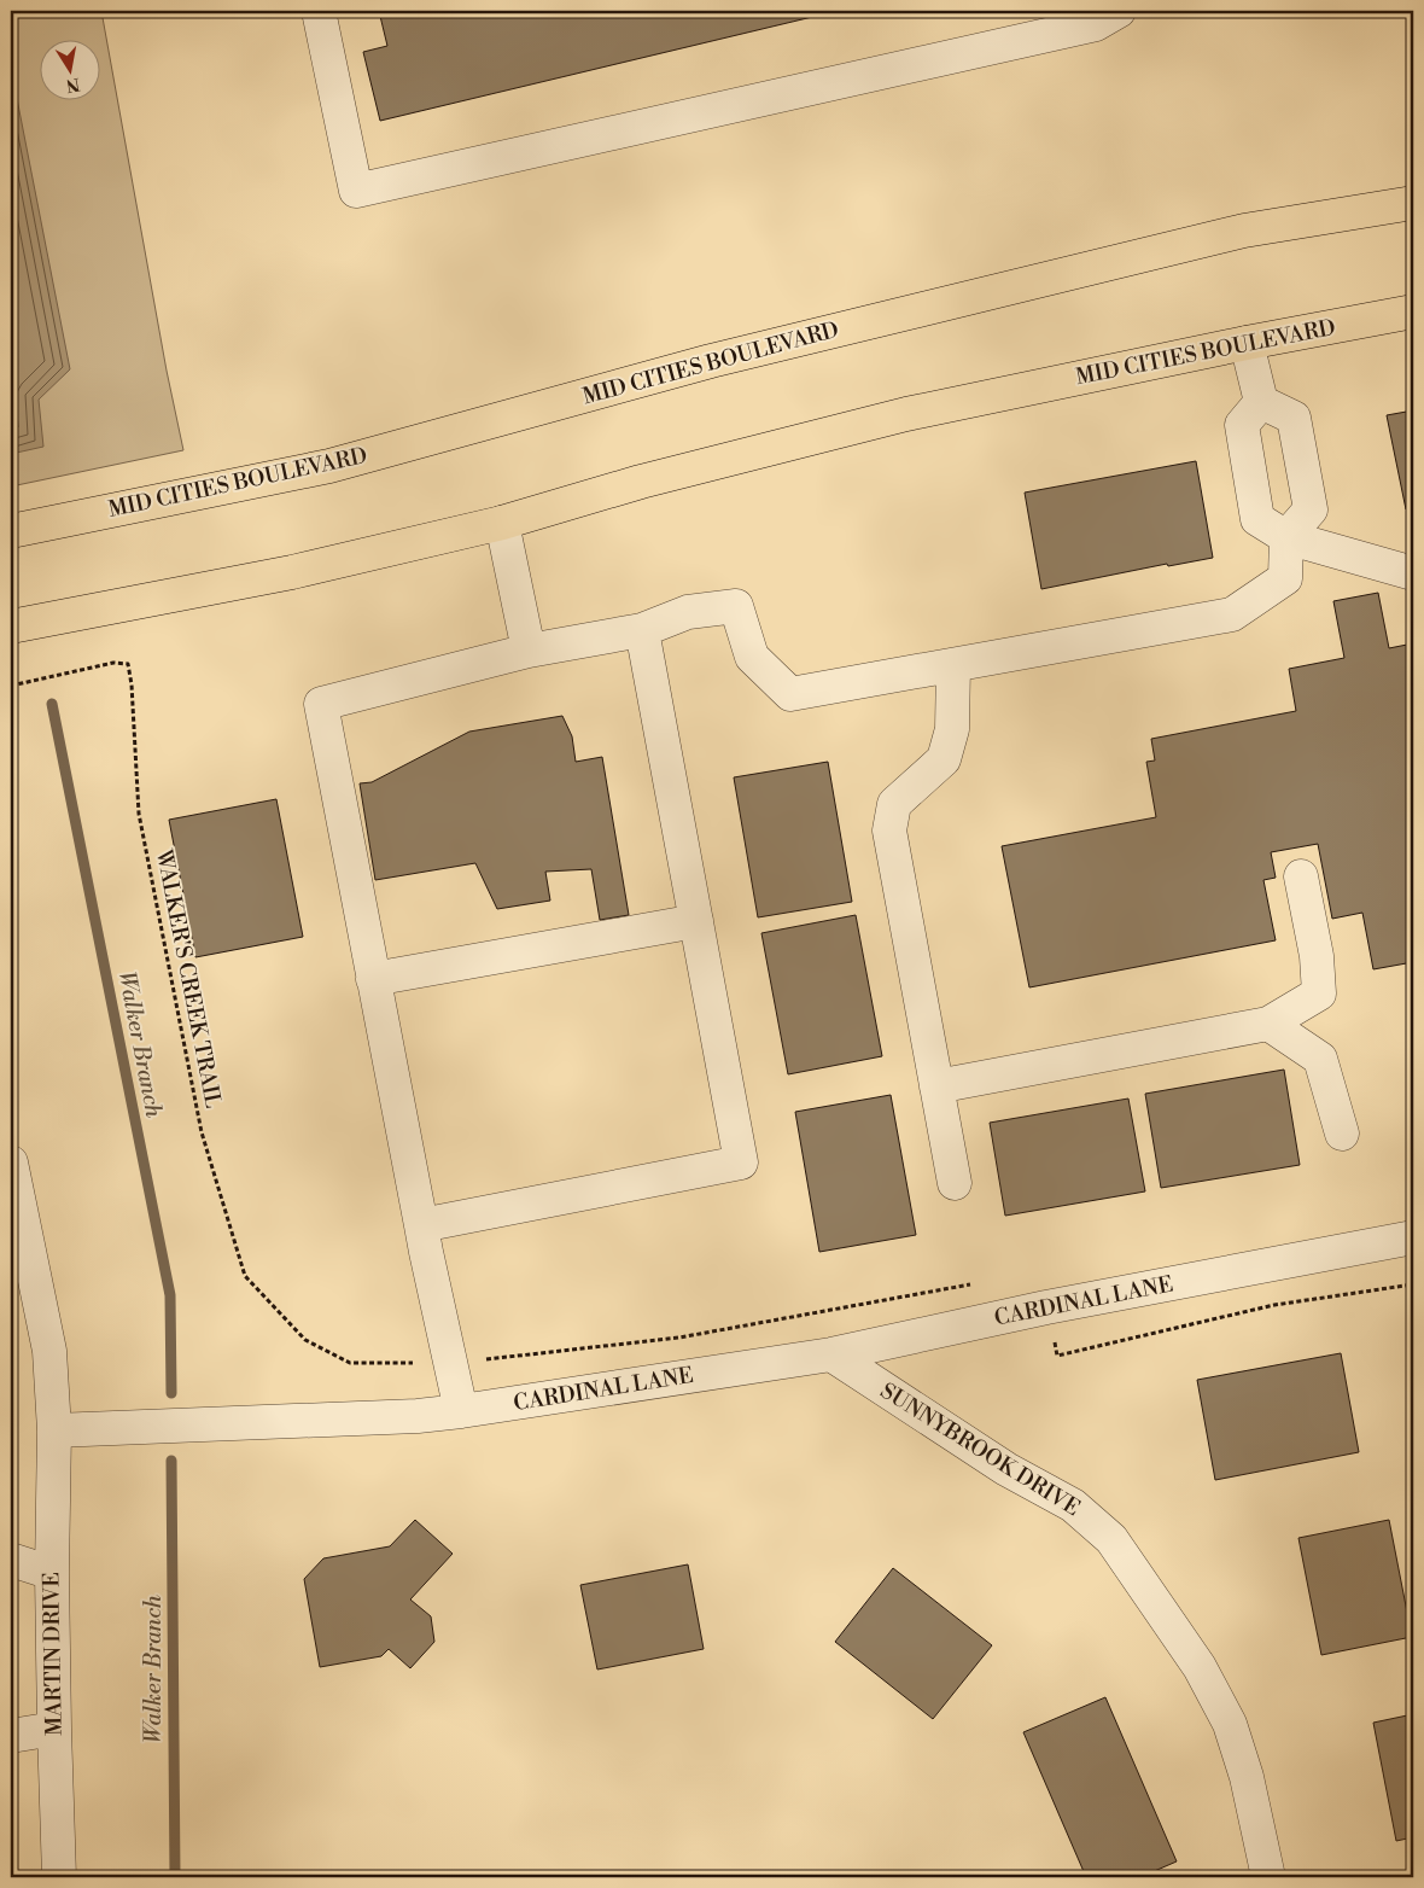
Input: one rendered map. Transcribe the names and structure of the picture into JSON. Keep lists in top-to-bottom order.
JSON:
{
  "streets": {
    "main road": ["MID CITIES BOULEVARD"],
    "street": ["CARDINAL LANE", "SUNNYBROOK DRIVE", "MARTIN DRIVE"],
    "path": ["WALKER'S CREEK TRAIL"]
  },
  "crossings": [
    ["CARDINAL LANE", "SUNNYBROOK DRIVE"],
    ["CARDINAL LANE", "MARTIN DRIVE"]
  ],
  "water": ["Walker Branch"],
  "north": "bottom"
}
